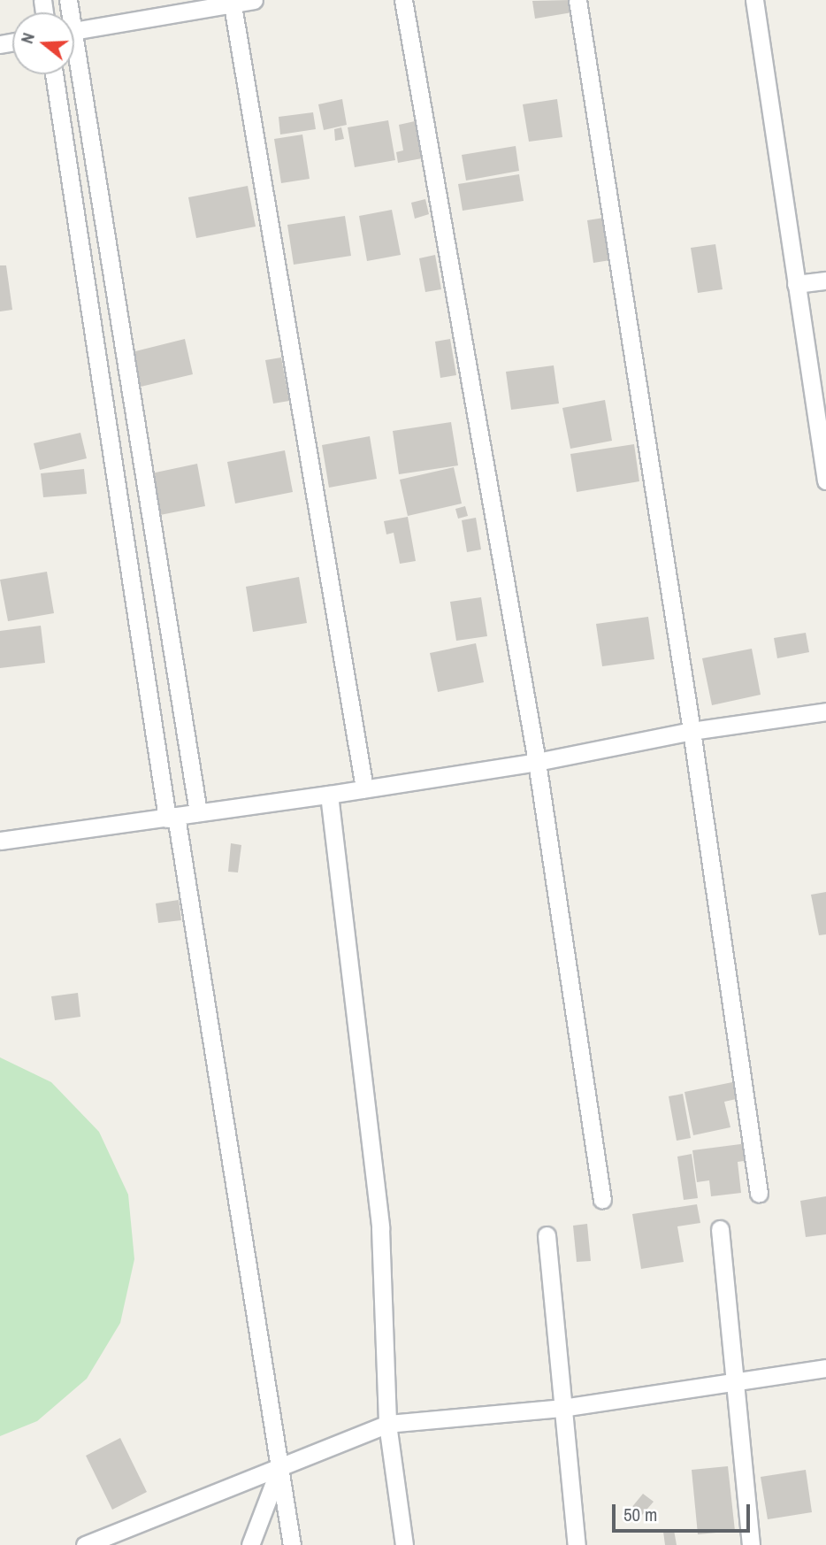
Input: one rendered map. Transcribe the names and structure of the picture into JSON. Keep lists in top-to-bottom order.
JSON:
{
  "scale_bar": "50 m",
  "north": "left"
}
